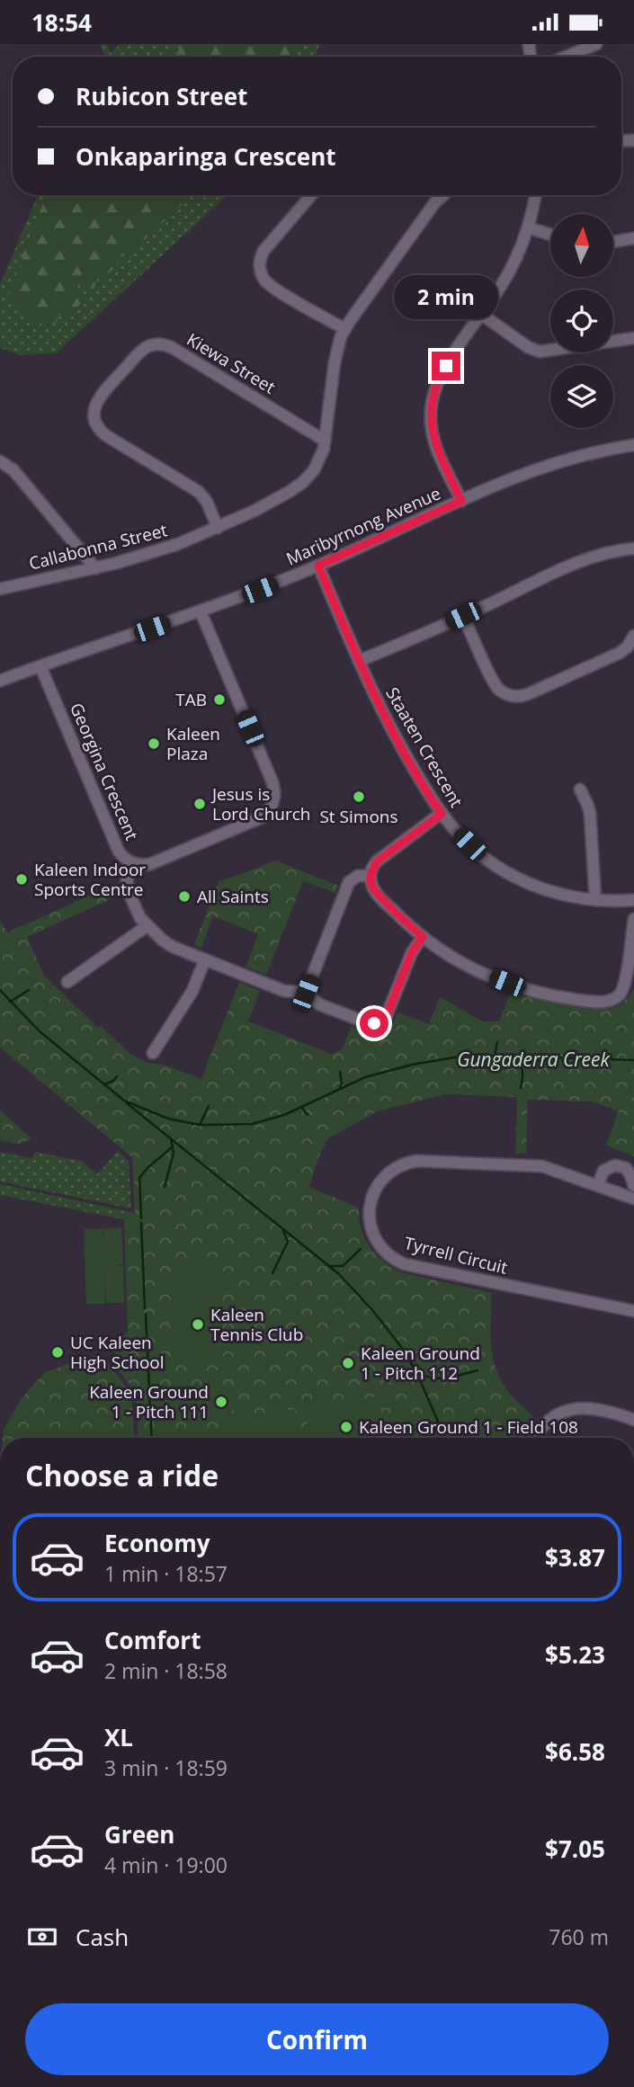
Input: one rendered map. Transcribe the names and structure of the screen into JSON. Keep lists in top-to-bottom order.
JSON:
{
  "streets": {
    "street": [
      "Kiewa Street",
      "Maribyrnong Avenue",
      "Callabonna Street",
      "Staaten Crescent",
      "Georgina Crescent",
      "Tyrrell Circuit"
    ]
  },
  "crossings": [
    ["Kiewa Street", "Callabonna Street"],
    ["Maribyrnong Avenue", "Staaten Crescent"],
    ["Maribyrnong Avenue", "Georgina Crescent"]
  ],
  "water": ["Gungaderra Creek"],
  "places": [
    "TAB",
    "Kaleen Plaza",
    "St Simons",
    "Jesus is Lord Church",
    "Kaleen Indoor Sports Centre",
    "All Saints",
    "Kaleen Tennis Club",
    "UC Kaleen High School",
    "Kaleen Ground 1 - Pitch 112",
    "Kaleen Ground 1 - Pitch 111",
    "Kaleen Ground 1 - Field 108"
  ],
  "north": "top",
  "page": {
    "status": "18:54",
    "banner": ["Rubicon Street", "Onkaparinga Crescent"],
    "bubble": "2 min",
    "heading": "Choose a ride",
    "list": [
      {
        "name": "Economy",
        "note": "1 min · 18:57",
        "value": "$3.87"
      },
      {
        "name": "Comfort",
        "note": "2 min · 18:58",
        "value": "$5.23"
      },
      {
        "name": "XL",
        "note": "3 min · 18:59",
        "value": "$6.58"
      },
      {
        "name": "Green",
        "note": "4 min · 19:00",
        "value": "$7.05"
      }
    ],
    "pay": ["Cash", "760 m"],
    "buttons": "Confirm"
  }
}
